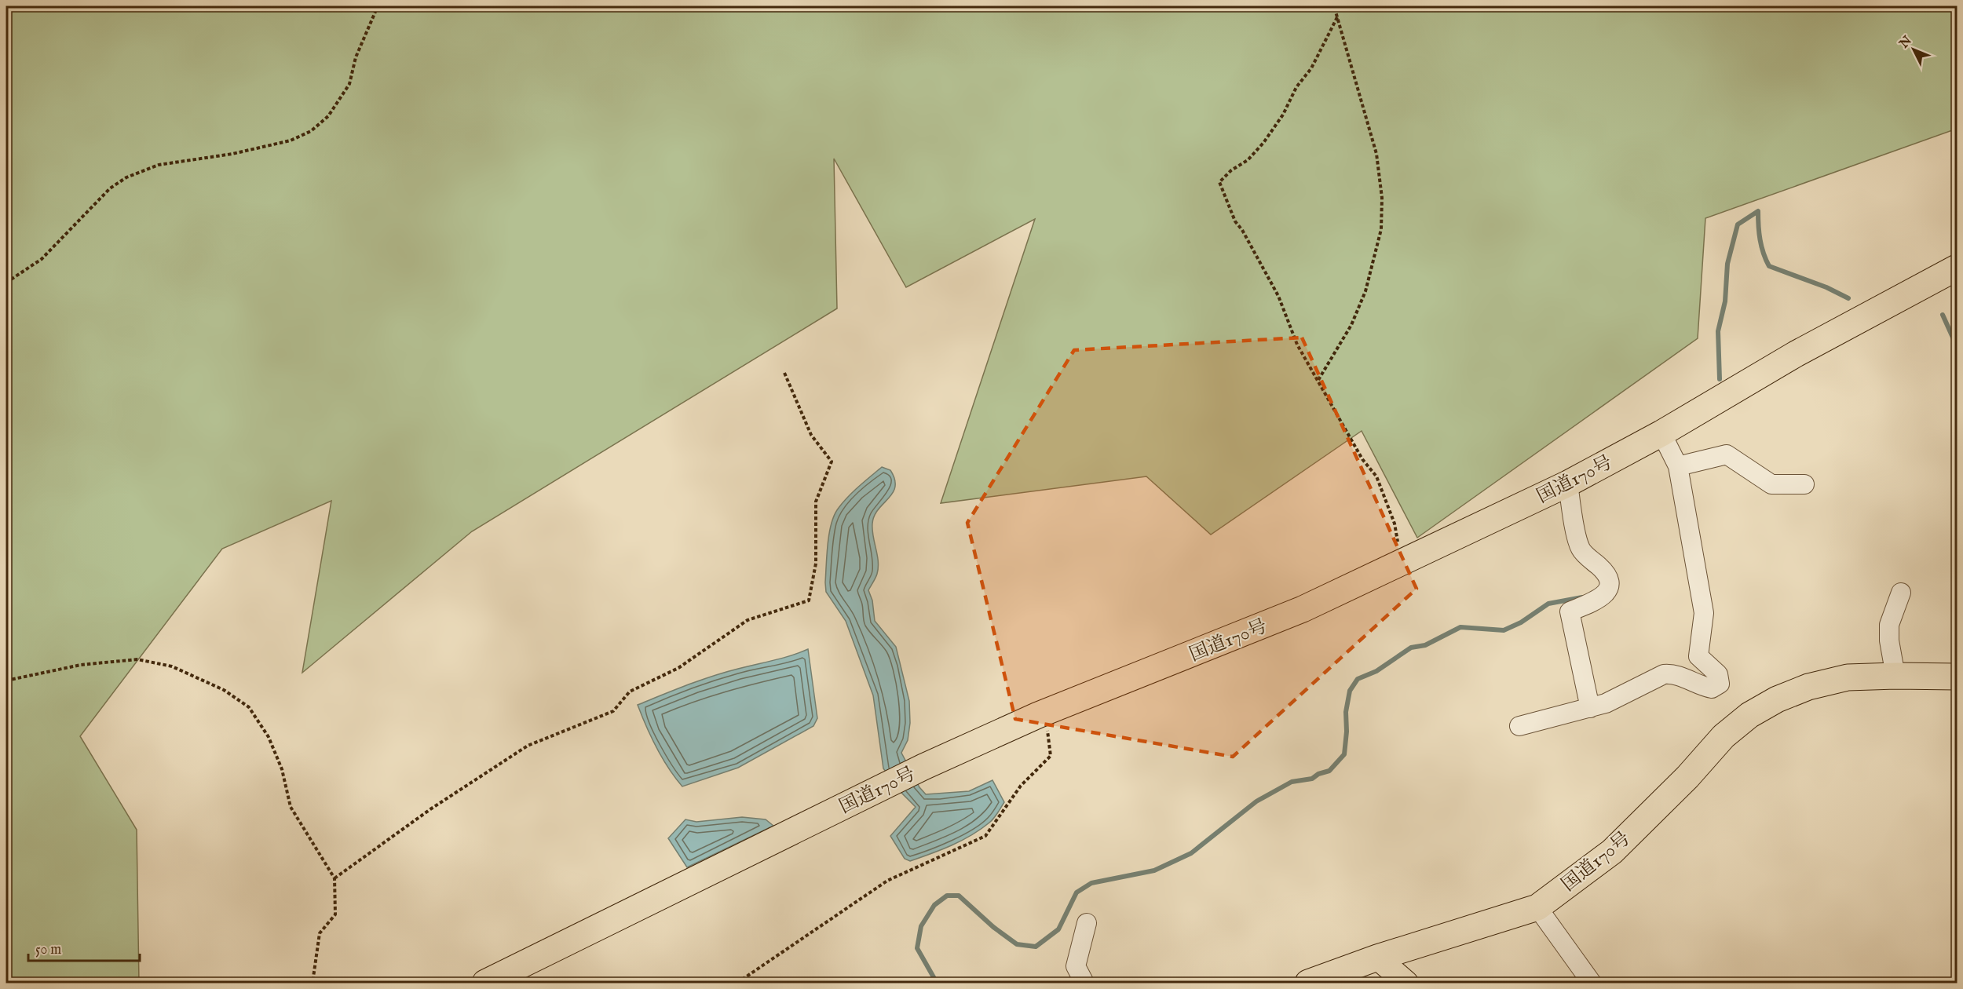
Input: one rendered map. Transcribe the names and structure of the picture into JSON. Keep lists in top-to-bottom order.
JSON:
{
  "streets": {
    "highway": ["国道170号"]
  },
  "scale_bar": "50 m",
  "north": "top left"
}
